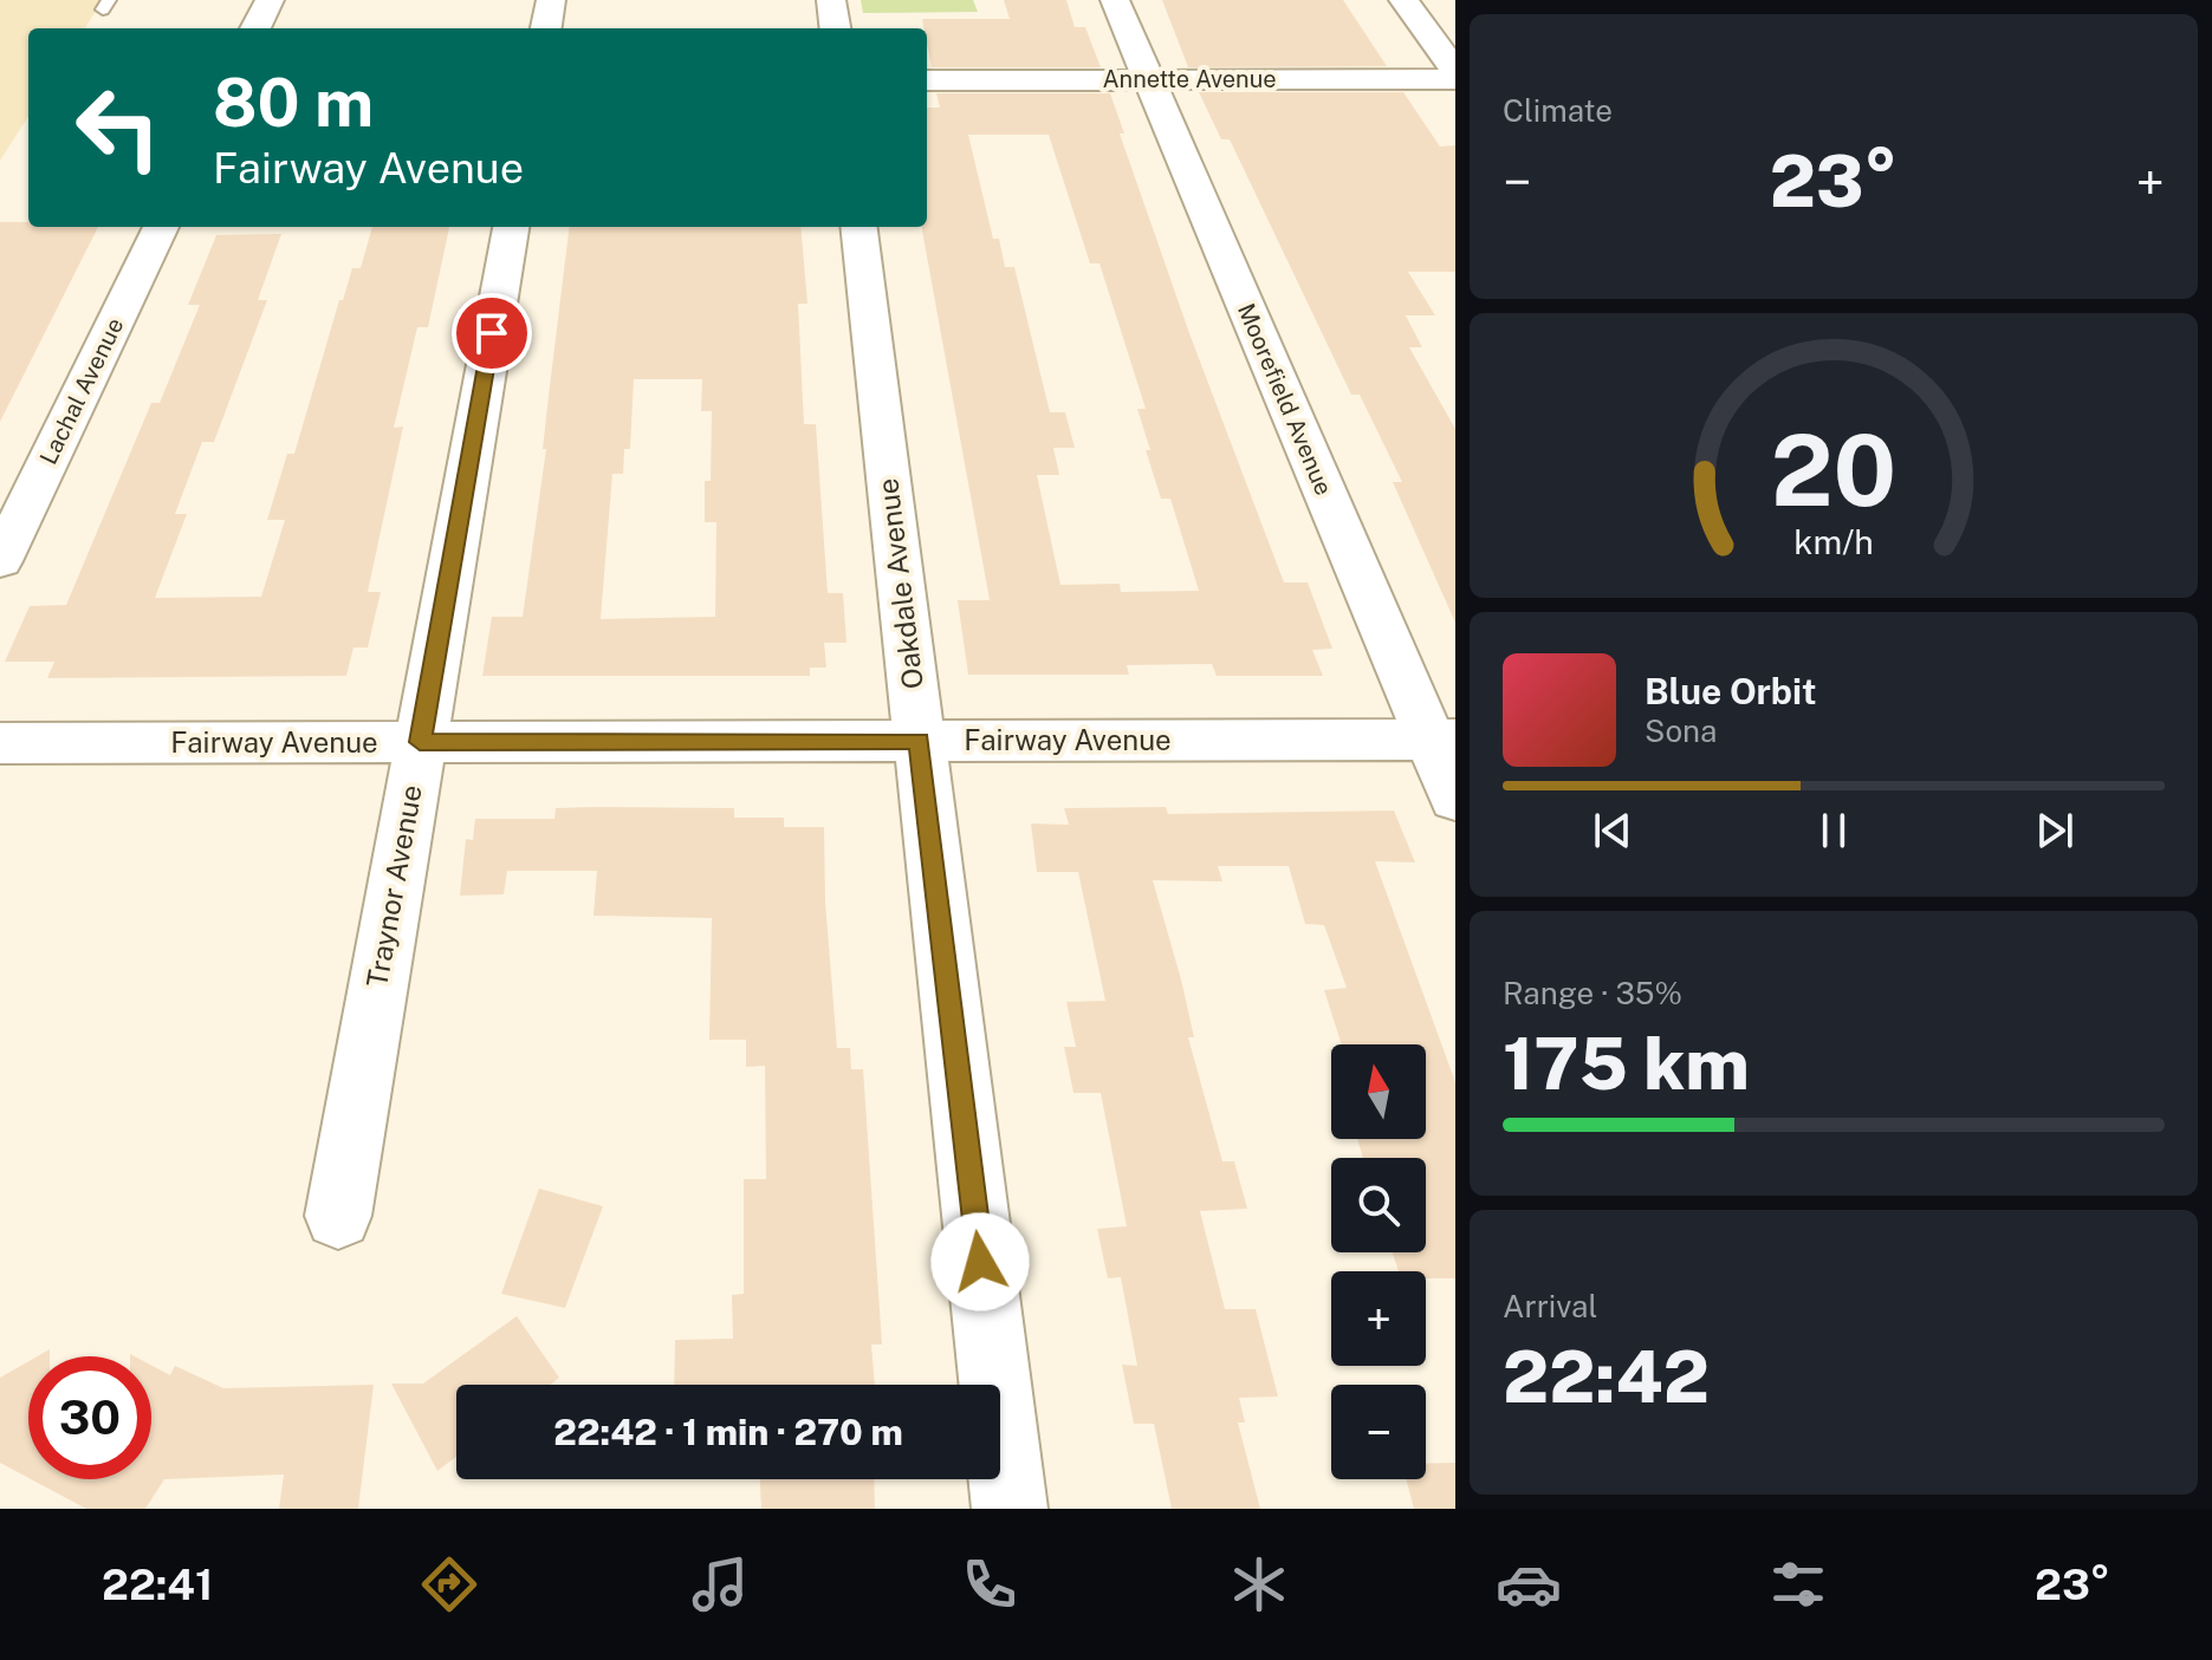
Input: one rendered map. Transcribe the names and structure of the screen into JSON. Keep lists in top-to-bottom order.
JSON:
{
  "streets": {
    "street": [
      "Annette Avenue",
      "Lachal Avenue",
      "Moorefield Avenue",
      "Oakdale Avenue",
      "Fairway Avenue",
      "Traynor Avenue"
    ]
  },
  "crossings": [
    ["Annette Avenue", "Moorefield Avenue"],
    ["Moorefield Avenue", "Fairway Avenue"],
    ["Oakdale Avenue", "Fairway Avenue"],
    ["Fairway Avenue", "Traynor Avenue"]
  ],
  "north": "top",
  "page": {
    "tile": [
      "Climate",
      ["Range · 35%", "175 km"],
      ["Arrival", "22:42"]
    ],
    "turn": ["80 m", "Fairway Avenue"],
    "heat": ["−", "23°", "+"],
    "song": ["Blue Orbit", "Sona"],
    "map_buttons": ["+", "−"],
    "limit": "30",
    "trip": "22:42 · 1 min · 270 m",
    "tabs": ["22:41", "23°"],
    "gauge": ["20", "km/h"]
  }
}
